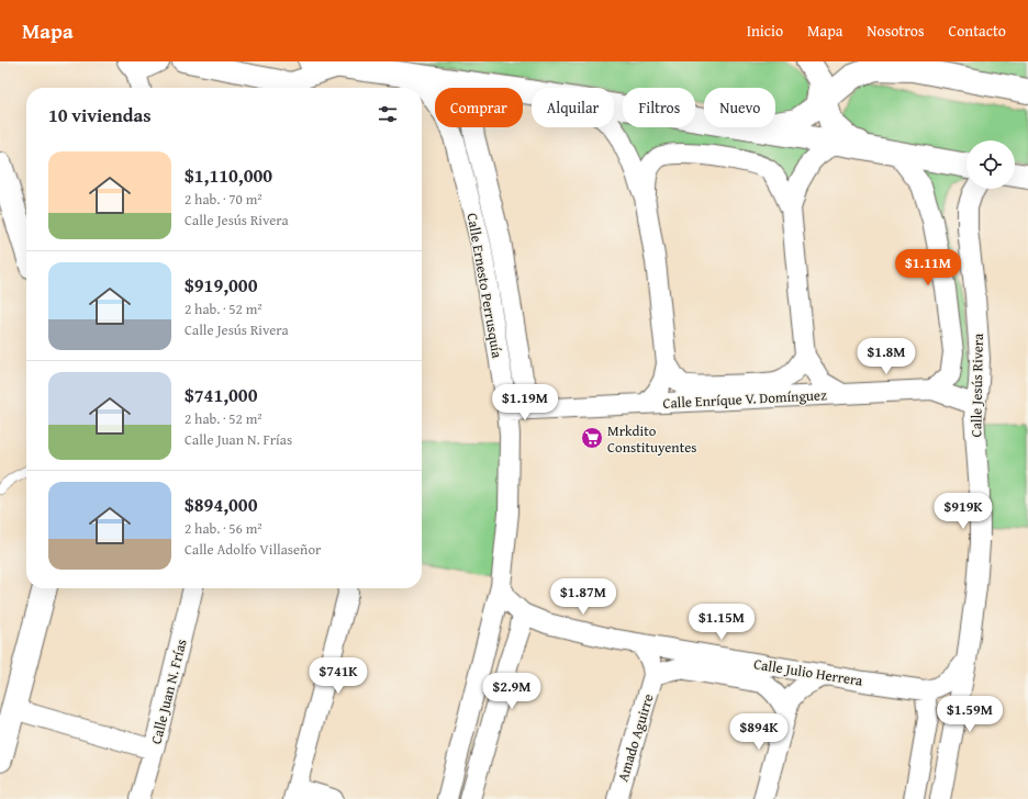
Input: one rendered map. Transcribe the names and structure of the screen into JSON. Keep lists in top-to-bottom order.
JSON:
{
  "streets": {
    "street": [
      "Calle Ernesto Perrusquía",
      "Calle Jesús Rivera",
      "Calle Enríque V. Domínguez",
      "Calle Julio Herrera",
      "Calle Juan N. Frías",
      "Amado Aguirre"
    ]
  },
  "crossings": [
    ["Calle Ernesto Perrusquía", "Calle Enríque V. Domínguez"],
    ["Calle Ernesto Perrusquía", "Calle Julio Herrera"],
    ["Calle Jesús Rivera", "Calle Enríque V. Domínguez"],
    ["Calle Jesús Rivera", "Calle Julio Herrera"],
    ["Calle Julio Herrera", "Amado Aguirre"]
  ],
  "places": {
    "supermarket": ["Mrkdito Constituyentes"]
  },
  "page": {
    "header": "Mapa",
    "nav": [
      "Inicio",
      "Mapa",
      "Nosotros",
      "Contacto"
    ],
    "chip": [
      "Comprar",
      "Alquilar",
      "Filtros",
      "Nuevo"
    ],
    "heading": "10 viviendas",
    "list": [
      {
        "name": "$1,110,000",
        "note": "2 hab. · 70 m² · Calle Jesús Rivera"
      },
      {
        "name": "$919,000",
        "note": "2 hab. · 52 m² · Calle Jesús Rivera"
      },
      {
        "name": "$741,000",
        "note": "2 hab. · 52 m² · Calle Juan N. Frías"
      },
      {
        "name": "$894,000",
        "note": "2 hab. · 56 m² · Calle Adolfo Villaseñor"
      }
    ],
    "price": [
      "$1.11M",
      "$1.8M",
      "$1.19M",
      "$919K",
      "$1.87M",
      "$1.15M",
      "$741K",
      "$2.9M",
      "$1.59M",
      "$894K"
    ]
  }
}
